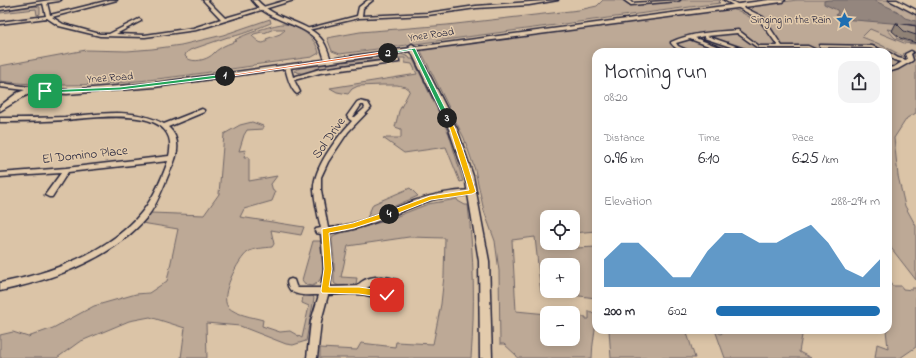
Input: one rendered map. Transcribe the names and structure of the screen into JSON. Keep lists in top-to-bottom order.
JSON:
{
  "streets": {
    "main road": ["Ynez Road"],
    "street": ["Sol Drive", "El Domino Place"]
  },
  "places": {
    "place": ["Singing in the Rain"]
  },
  "page": {
    "pins": [
      "2",
      "1",
      "3",
      "4"
    ],
    "heading": ["Morning run", "08:20"],
    "stats": [
      ["Distance", "0.96 km"],
      ["Time", "6:10"],
      ["Pace", "6:25 /km"]
    ],
    "chart": ["Elevation", "288–294 m"],
    "map_buttons": ["+", "−"],
    "list": [
      {
        "name": "200 m",
        "note": "6:02"
      }
    ]
  }
}
